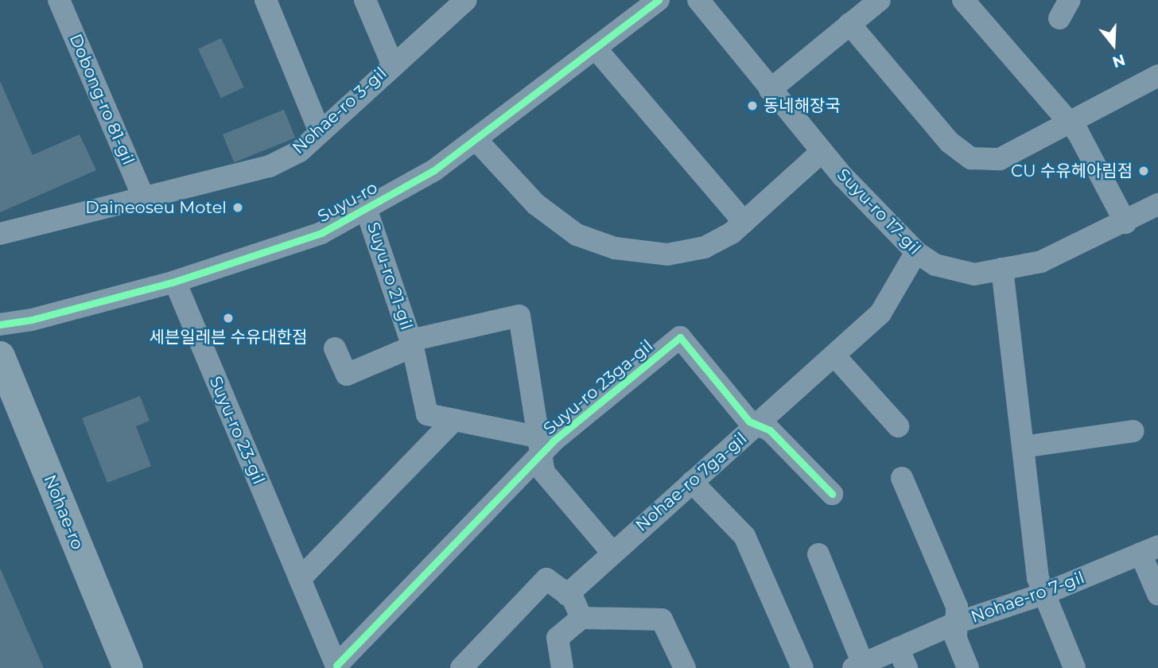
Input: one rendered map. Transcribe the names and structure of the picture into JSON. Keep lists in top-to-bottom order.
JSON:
{
  "streets": {
    "main road": ["Nohae-ro"],
    "street": [
      "Dobong-ro 81-gil",
      "Nohae-ro 3-gil",
      "Suyu-ro",
      "Suyu-ro 17-gil",
      "Suyu-ro 21-gil",
      "Suyu-ro 23ga-gil",
      "Suyu-ro 23-gil",
      "Nohae-ro 7ga-gil",
      "Nohae-ro 7-gil"
    ]
  },
  "crossings": [
    ["Dobong-ro 81-gil", "Nohae-ro 3-gil"],
    ["Suyu-ro", "Suyu-ro 21-gil"],
    ["Suyu-ro", "Suyu-ro 23-gil"],
    ["Suyu-ro 17-gil", "Nohae-ro 7ga-gil"],
    ["Suyu-ro 21-gil", "Suyu-ro 23ga-gil"],
    ["Suyu-ro 21-gil", "Nohae-ro 7ga-gil"],
    ["Suyu-ro 23ga-gil", "Suyu-ro 23-gil"],
    ["Suyu-ro 23ga-gil", "Nohae-ro 7ga-gil"]
  ],
  "places": [
    "동네해장국",
    "CU 수유헤아림점",
    "Daineoseu Motel",
    "세븐일레븐 수유대한점"
  ],
  "north": "bottom"
}
